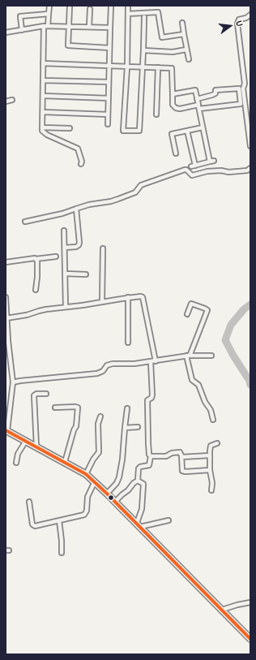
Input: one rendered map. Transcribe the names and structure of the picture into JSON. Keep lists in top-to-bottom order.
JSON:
{
  "north": "right"
}
